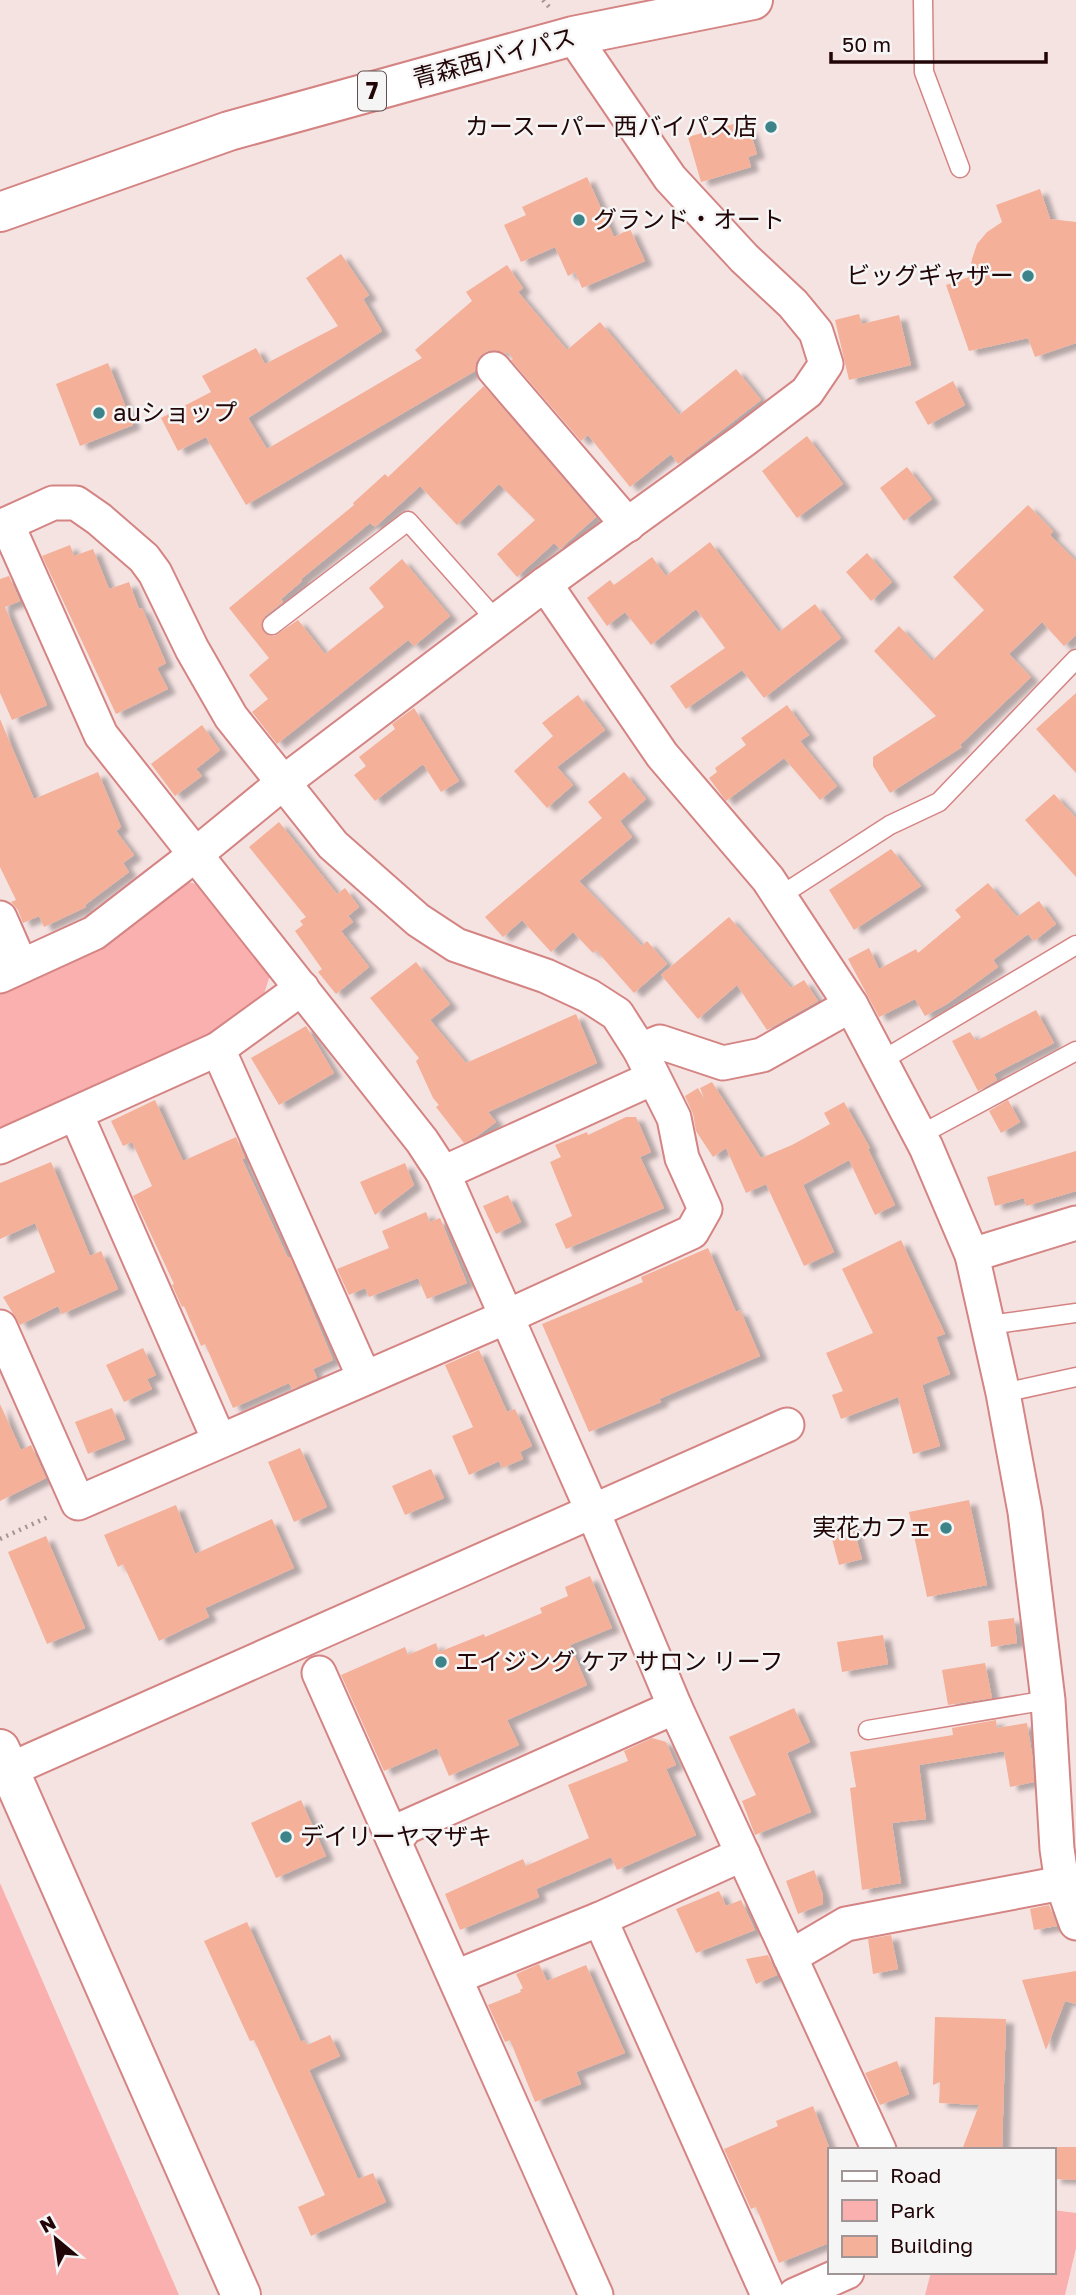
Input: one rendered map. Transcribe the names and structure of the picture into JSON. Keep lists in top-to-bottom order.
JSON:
{
  "streets": {
    "main road": ["青森西バイパス", "7"]
  },
  "places": [
    "カースーパー 西バイパス店",
    "グランド・オート",
    "ビッグギャザー",
    "auショップ",
    "実花カフェ",
    "エイジング ケア サロン リーフ",
    "デイリーヤマザキ"
  ],
  "legend": ["Road", "Park", "Building"],
  "scale_bar": "50 m",
  "north": "top left"
}
